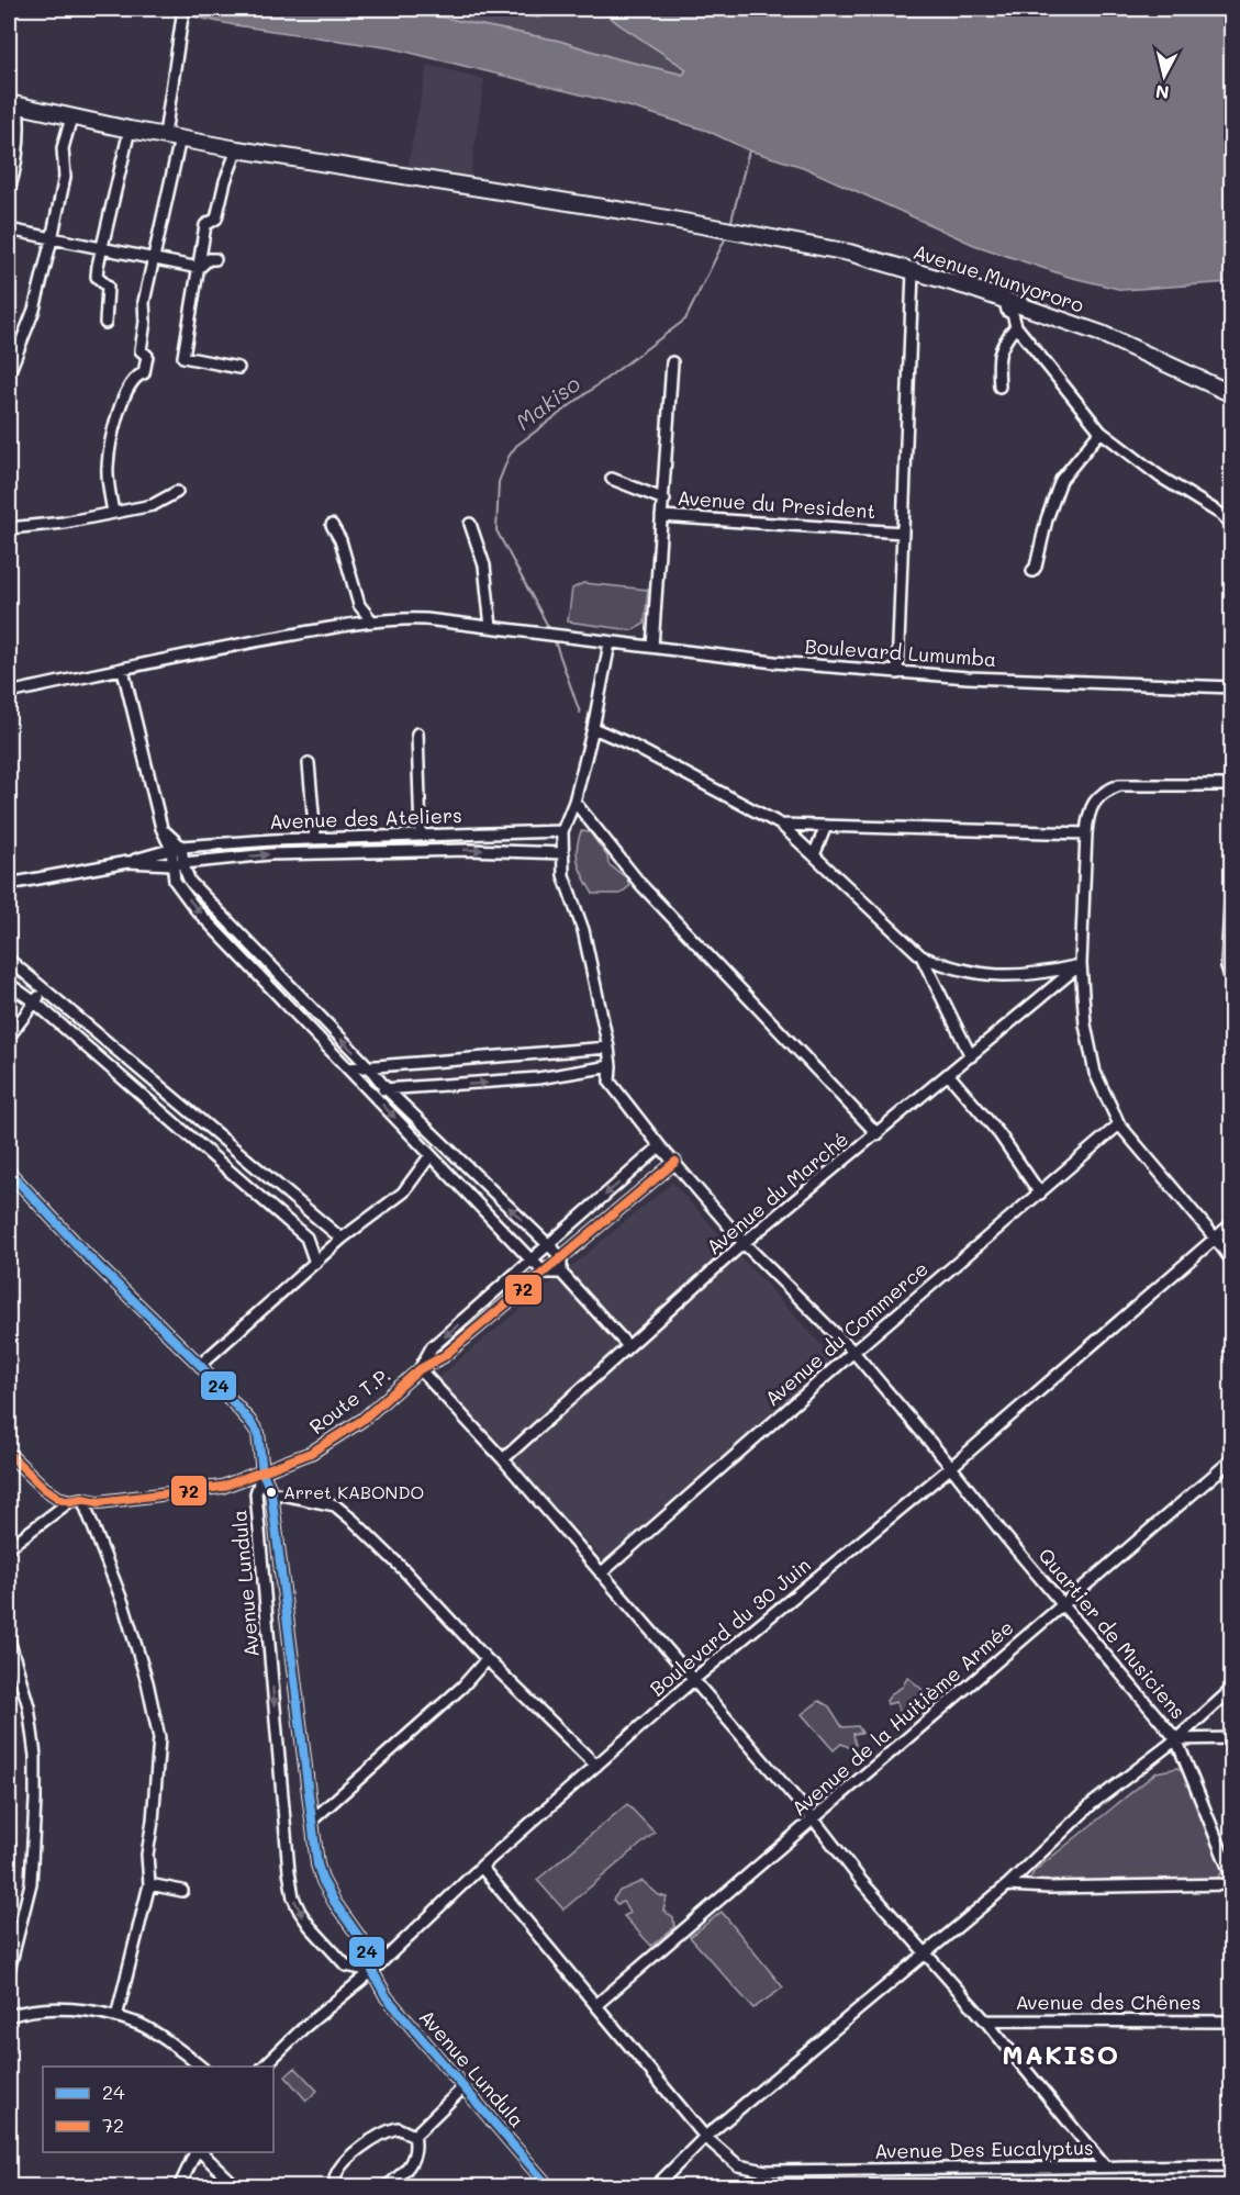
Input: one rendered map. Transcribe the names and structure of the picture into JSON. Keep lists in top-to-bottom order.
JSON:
{
  "streets": {
    "highway": ["Avenue Munyororo"],
    "street": [
      "Avenue du President",
      "Boulevard Lumumba",
      "Avenue des Ateliers",
      "Avenue du Marché",
      "Avenue du Commerce",
      "Route T.P.",
      "Avenue Lundula",
      "Boulevard du 30 Juin",
      "Quartier de Musiciens",
      "Avenue de la Huitième Armée",
      "Avenue des Chênes",
      "Avenue Des Eucalyptus"
    ]
  },
  "crossings": [
    ["Avenue Munyororo", "Avenue du President"],
    ["Avenue du President", "Boulevard Lumumba"],
    ["Avenue des Ateliers", "Quartier de Musiciens"],
    ["Avenue du Marché", "Quartier de Musiciens"],
    ["Avenue du Commerce", "Quartier de Musiciens"],
    ["Route T.P.", "Avenue Lundula"],
    ["Route T.P.", "Quartier de Musiciens"],
    ["Avenue Lundula", "Boulevard du 30 Juin"],
    ["Boulevard du 30 Juin", "Quartier de Musiciens"],
    ["Quartier de Musiciens", "Avenue de la Huitième Armée"]
  ],
  "districts": ["MAKISO"],
  "water": ["Makiso"],
  "places": ["Arret KABONDO"],
  "lines": ["transit line 72", "transit line 24"],
  "legend": ["24", "72"],
  "north": "bottom"
}
